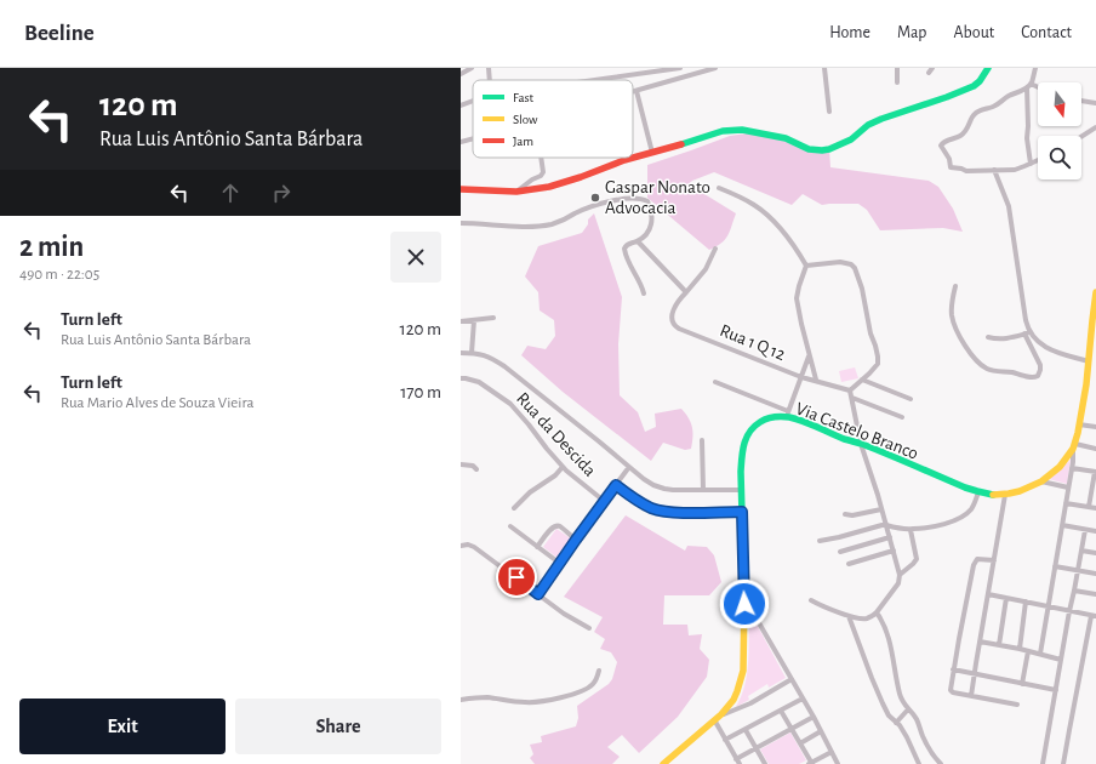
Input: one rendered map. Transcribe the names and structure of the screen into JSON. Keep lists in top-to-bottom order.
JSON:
{
  "streets": {
    "main road": ["Via Castelo Branco"],
    "street": ["Rua 1 Q 12", "Rua da Descida"]
  },
  "places": ["Gaspar Nonato Advocacia"],
  "legend": ["Fast", "Slow", "Jam"],
  "north": "bottom",
  "page": {
    "header": "Beeline",
    "nav": [
      "Home",
      "Map",
      "About",
      "Contact"
    ],
    "turn": ["120 m", "Rua Luis Antônio Santa Bárbara"],
    "heading": ["2 min", "490 m · 22:05"],
    "list": [
      {
        "name": "Turn left",
        "note": "Rua Luis Antônio Santa Bárbara",
        "value": "120 m"
      },
      {
        "name": "Turn left",
        "note": "Rua Mario Alves de Souza Vieira",
        "value": "170 m"
      }
    ],
    "buttons": ["Exit", "Share"]
  }
}
